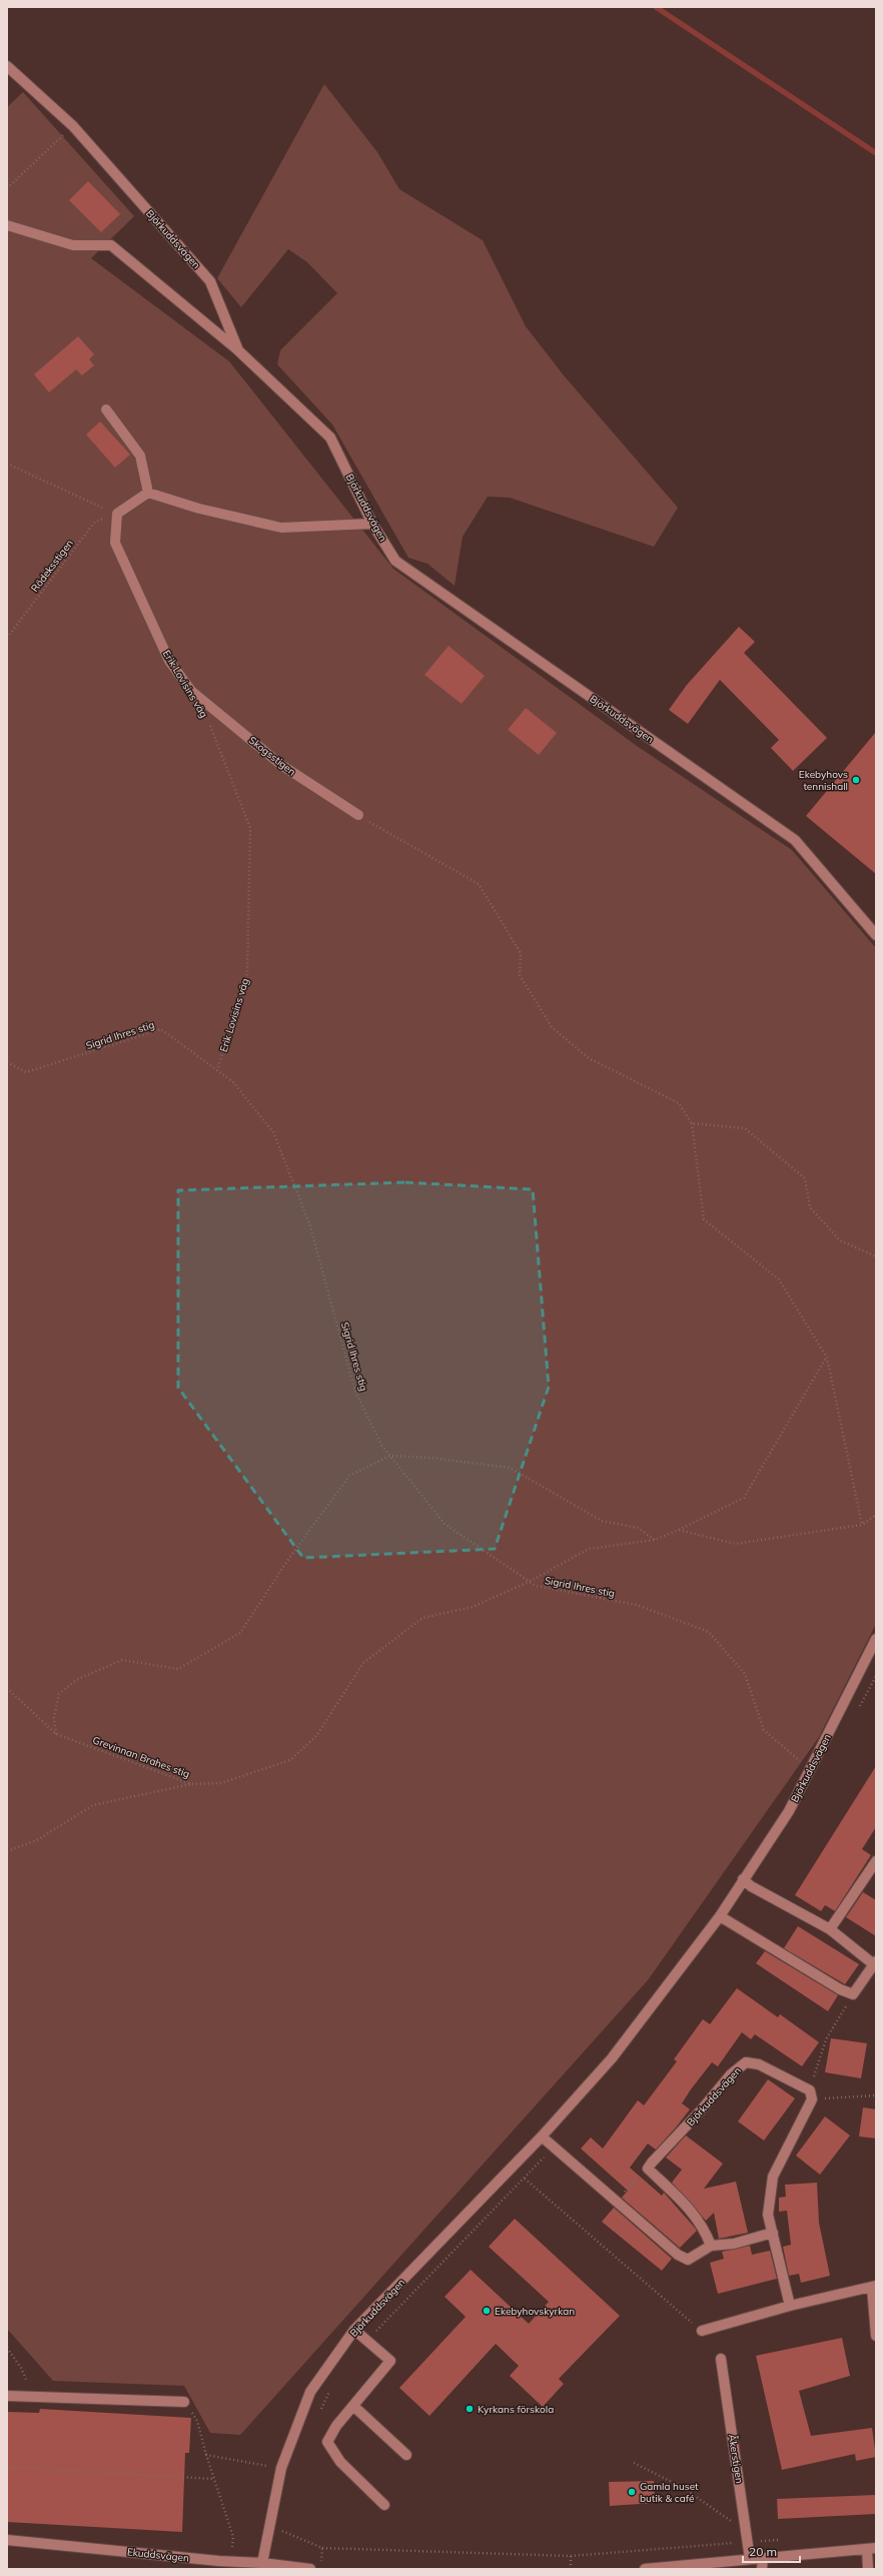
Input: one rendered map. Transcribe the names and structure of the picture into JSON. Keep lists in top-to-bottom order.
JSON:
{
  "streets": {
    "street": [
      "Björkuddsvägen",
      "Erik Lovisins väg",
      "Skogsstigen",
      "Åkerstigen",
      "Ekuddsvägen"
    ],
    "path": ["Rödeksstigen", "Sigrid Ihres stig", "Grevinnan Brahes stig"]
  },
  "crossings": [
    ["Björkuddsvägen", "Sigrid Ihres stig"],
    ["Björkuddsvägen", "Ekuddsvägen"],
    ["Rödeksstigen", "Erik Lovisins väg"],
    ["Erik Lovisins väg", "Skogsstigen"],
    ["Erik Lovisins väg", "Sigrid Ihres stig"],
    ["Sigrid Ihres stig", "Grevinnan Brahes stig"]
  ],
  "places": [
    "Ekebyhovs tennishall",
    "Ekebyhovskyrkan",
    "Kyrkans förskola",
    "Gamla huset butik & café"
  ],
  "scale_bar": "20 m"
}
